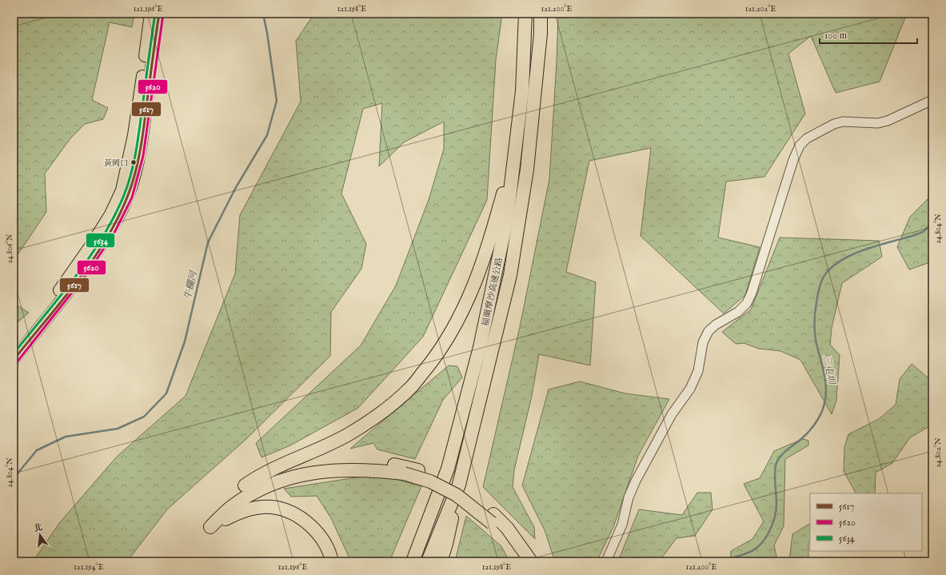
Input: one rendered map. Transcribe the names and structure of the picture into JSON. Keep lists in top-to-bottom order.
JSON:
{
  "streets": {
    "highway": ["福爾摩沙高速公路"]
  },
  "water": ["牛欄河", "三屯圳"],
  "places": ["黃岡口"],
  "lines": ["transit line 5617", "transit line 5634", "transit line 5620"],
  "legend": ["5617", "5620", "5634"],
  "scale_bar": "100 m",
  "north": "top",
  "coordinates": [
    "121.196°E",
    "121.198°E",
    "121.200°E",
    "121.202°E",
    "24.804°N",
    "24.806°N",
    "24.802°N",
    "121.194°E"
  ]
}
